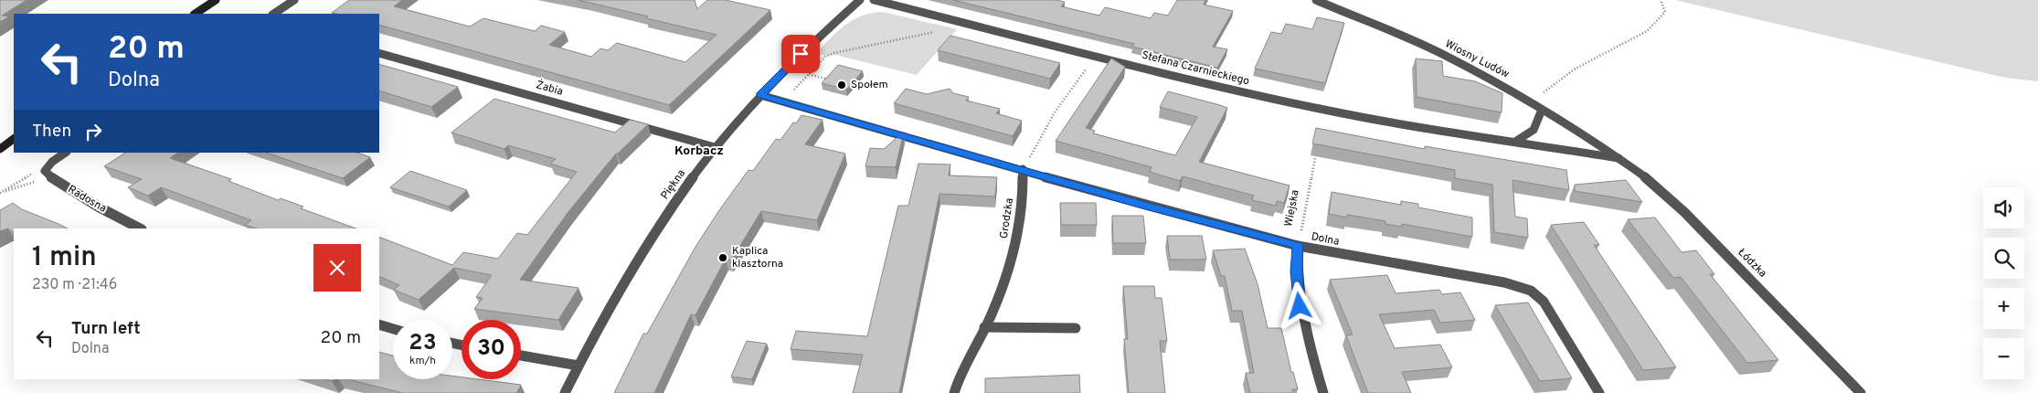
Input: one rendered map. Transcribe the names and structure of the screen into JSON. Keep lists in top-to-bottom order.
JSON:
{
  "streets": {
    "street": [
      "Wiosny Ludów",
      "Stefana Czarnieckiego",
      "Żabia",
      "Piękna",
      "Radosna",
      "Grodzka",
      "Dolna",
      "Łódzka"
    ],
    "path": ["Wiejska"]
  },
  "crossings": [
    ["Wiosny Ludów", "Stefana Czarnieckiego"],
    ["Wiosny Ludów", "Łódzka"],
    ["Stefana Czarnieckiego", "Łódzka"],
    ["Żabia", "Piękna"],
    ["Piękna", "Dolna"],
    ["Wiejska", "Dolna"],
    ["Grodzka", "Dolna"]
  ],
  "districts": ["Korbacz"],
  "places": ["Społem", "Kaplica klasztorna"],
  "page": {
    "turn": ["20 m", "Dolna"],
    "then": "Then",
    "map_buttons": ["+", "−"],
    "heading": ["1 min", "230 m · 21:46"],
    "list": [
      {
        "name": "Turn left",
        "note": "Dolna",
        "value": "20 m"
      }
    ],
    "speed": "23 km/h",
    "limit": "30"
  }
}
